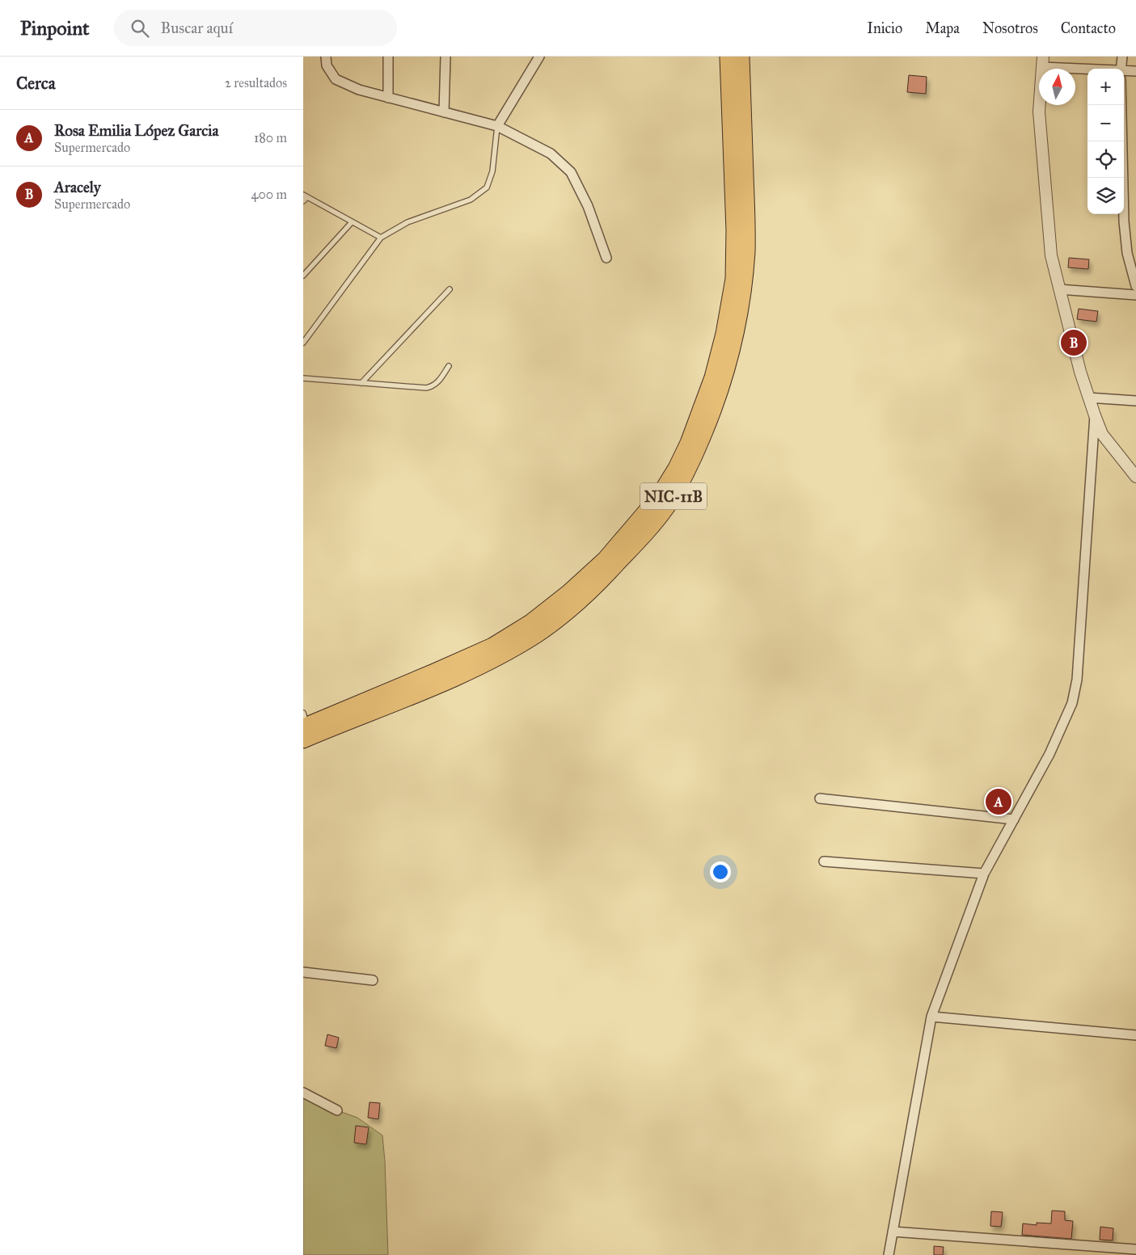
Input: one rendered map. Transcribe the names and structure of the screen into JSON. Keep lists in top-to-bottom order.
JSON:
{
  "streets": {
    "highway": ["NIC-11B"]
  },
  "north": "top",
  "page": {
    "header": "Pinpoint",
    "search": "Buscar aquí",
    "nav": [
      "Inicio",
      "Mapa",
      "Nosotros",
      "Contacto"
    ],
    "heading": ["Cerca", "2 resultados"],
    "map_buttons": ["+", "−"],
    "list": [
      {
        "mark": "A",
        "name": "Rosa Emilia López Garcia",
        "note": "Supermercado",
        "value": "180 m"
      },
      {
        "mark": "B",
        "name": "Aracely",
        "note": "Supermercado",
        "value": "400 m"
      }
    ],
    "pins": ["B", "A"]
  }
}
